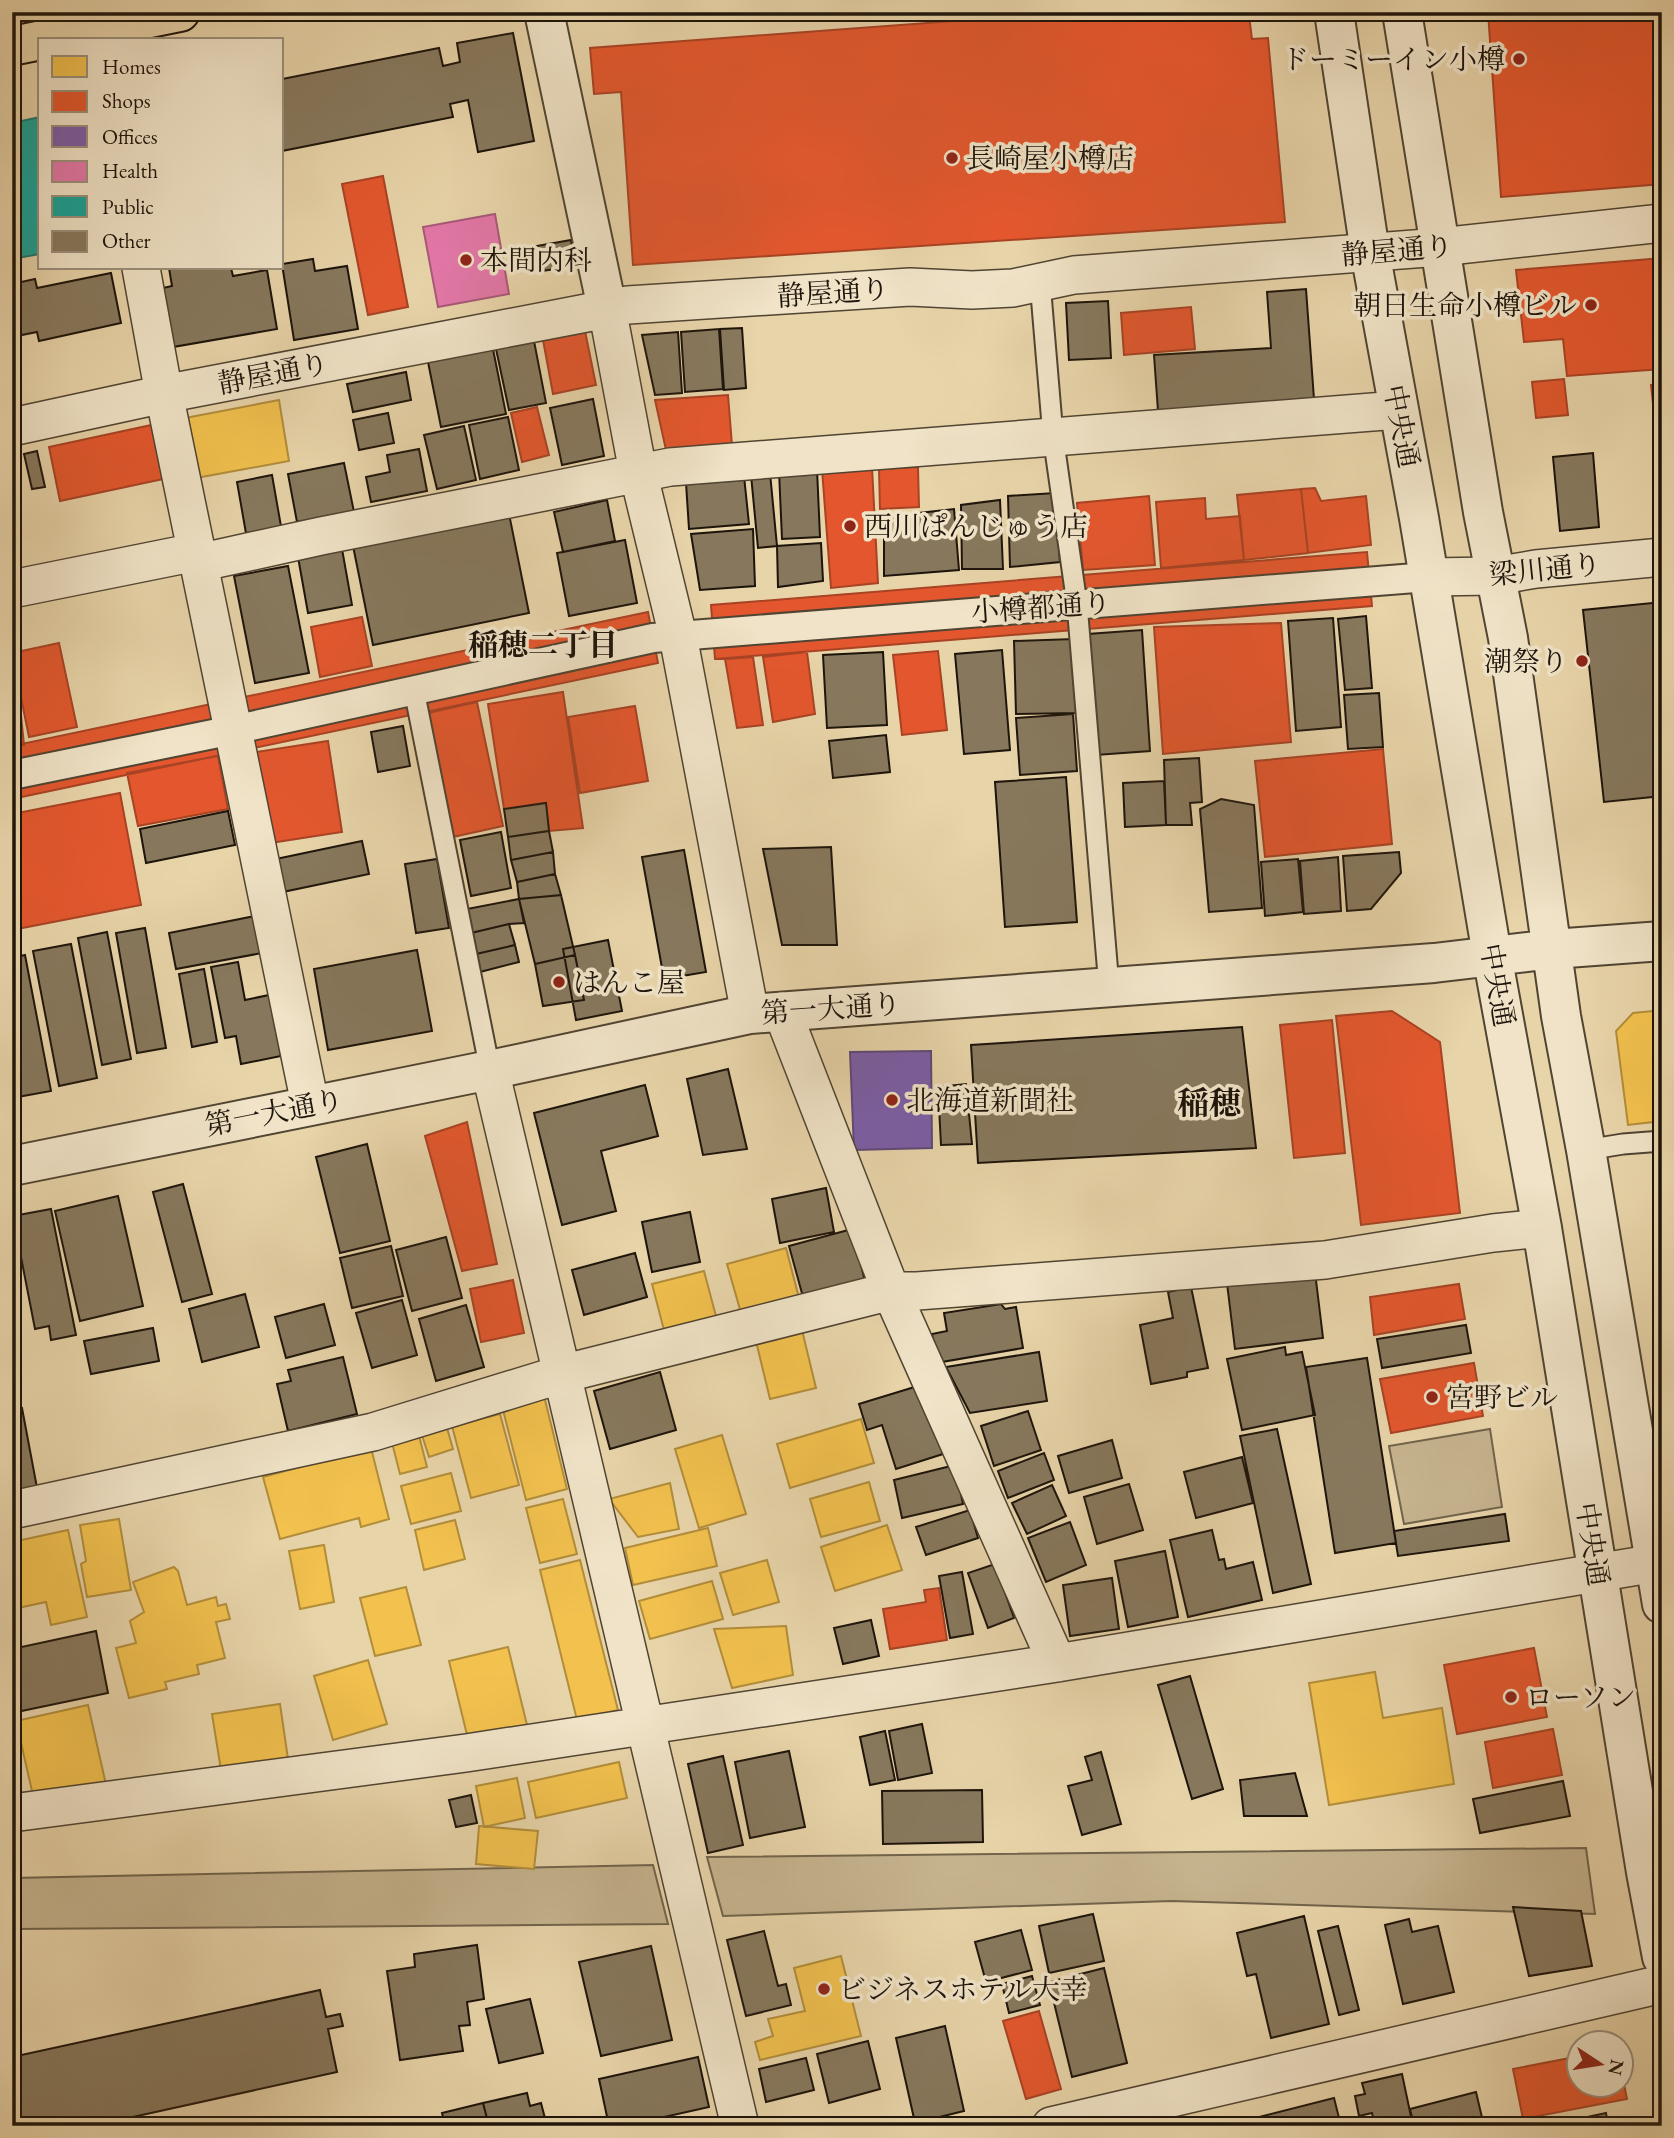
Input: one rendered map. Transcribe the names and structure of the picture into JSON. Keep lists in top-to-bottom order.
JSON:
{
  "streets": {
    "street": [
      "静屋通り",
      "中央通",
      "梁川通り",
      "小樽都通り",
      "第一大通り"
    ]
  },
  "crossings": [
    ["静屋通り", "中央通"],
    ["中央通", "梁川通り"],
    ["中央通", "小樽都通り"],
    ["中央通", "第一大通り"],
    ["梁川通り", "小樽都通り"]
  ],
  "districts": ["稲穂二丁目", "稲穂"],
  "places": [
    "ドーミーイン小樽",
    "長崎屋小樽店",
    "本間内科",
    "朝日生命小樽ビル",
    "西川ぱんじゅう店",
    "潮祭り",
    "はんこ屋",
    "北海道新聞社",
    "宮野ビル",
    "ローソン",
    "ビジネスホテル大幸"
  ],
  "legend": [
    "Homes",
    "Shops",
    "Offices",
    "Health",
    "Public",
    "Other"
  ],
  "north": "right"
}
